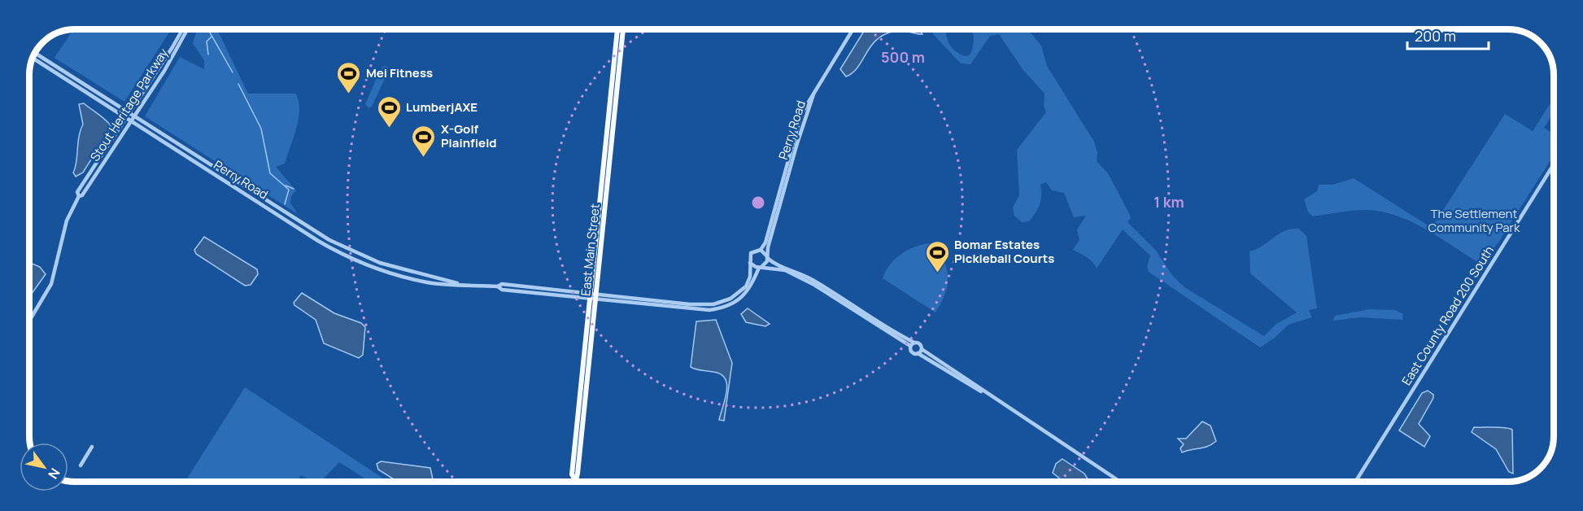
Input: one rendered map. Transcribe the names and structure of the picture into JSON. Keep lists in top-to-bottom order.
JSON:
{
  "streets": {
    "main road": ["East Main Street"],
    "street": ["Stout Heritage Parkway", "Perry Road", "East County Road 200 South"]
  },
  "crossings": [
    ["Stout Heritage Parkway", "Perry Road"],
    ["Perry Road", "East Main Street"]
  ],
  "parks": ["The Settlement Community Park"],
  "places": {
    "sports": [
      "Mei Fitness",
      "LumberjAXE",
      "X-Golf Plainfield",
      "Bomar Estates Pickleball Courts"
    ]
  },
  "scale_bar": "200 m",
  "north": "bottom right",
  "rings": ["500 m", "1 km"]
}
